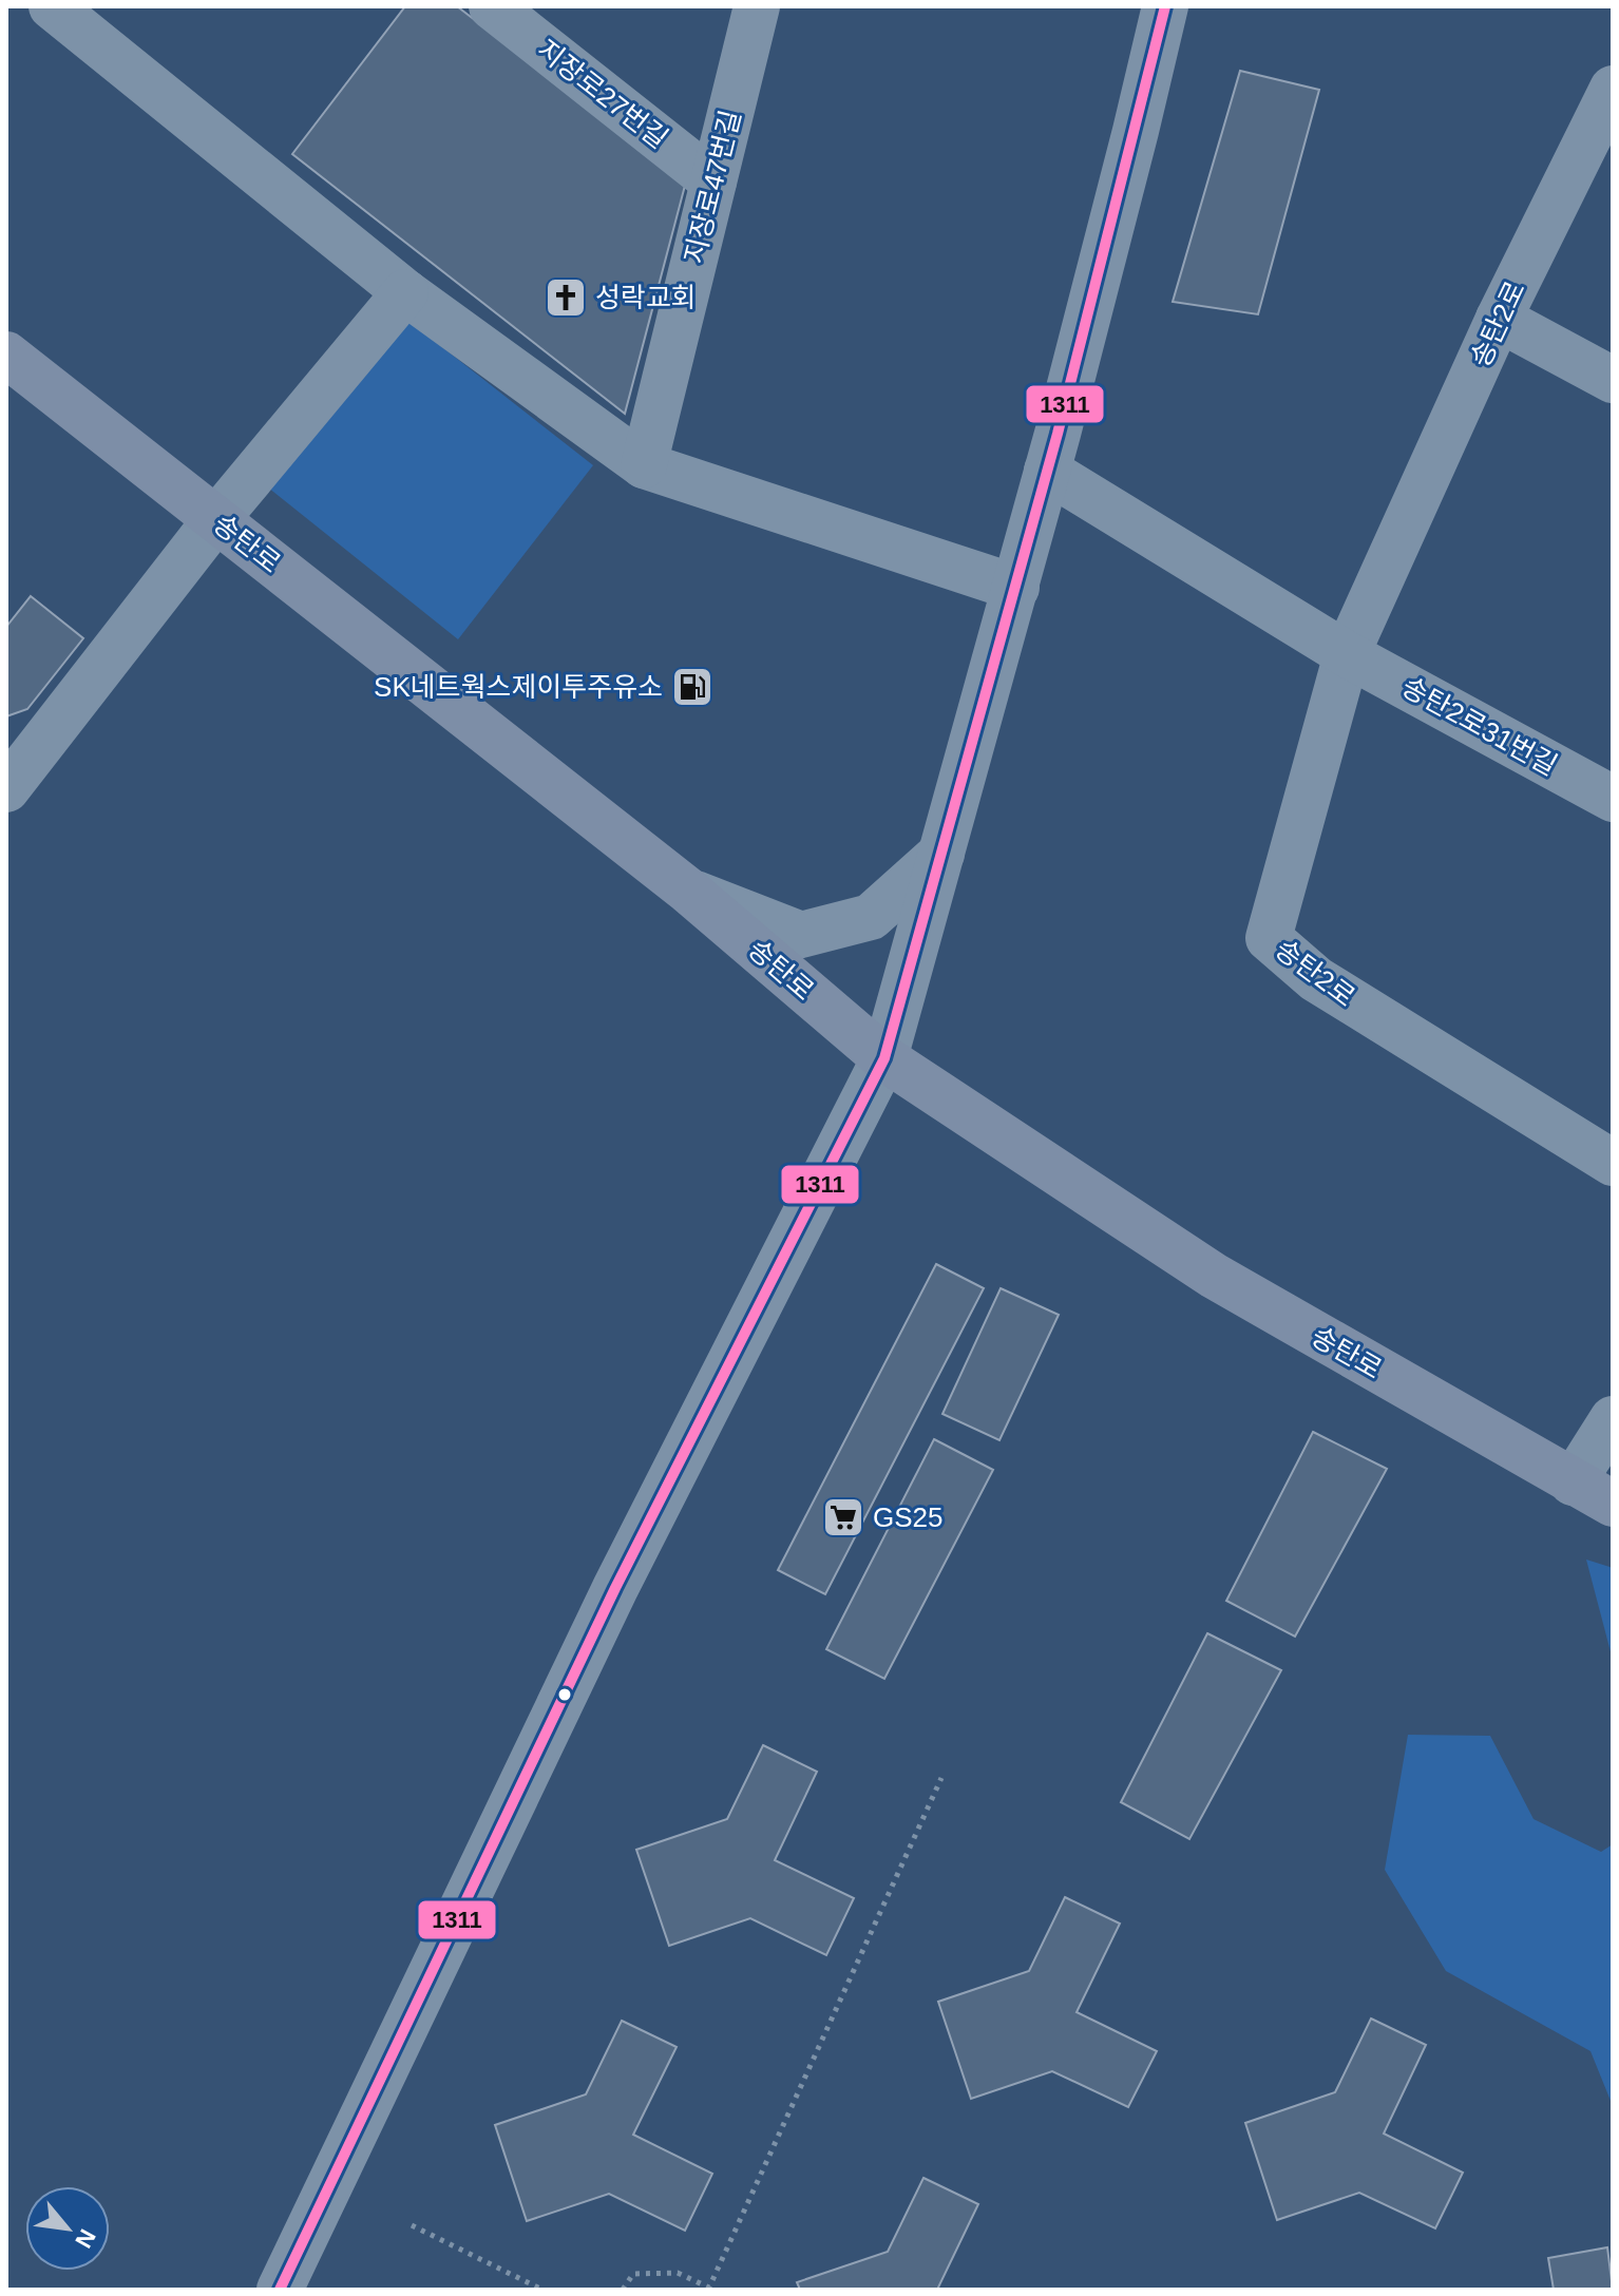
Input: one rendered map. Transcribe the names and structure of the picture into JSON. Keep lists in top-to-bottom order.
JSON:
{
  "streets": {
    "main road": ["송탄로"],
    "street": [
      "지장로27번길",
      "지장로47번길",
      "송탄2로",
      "송탄2로31번길"
    ]
  },
  "crossings": [
    ["지장로27번길", "지장로47번길"],
    ["송탄2로", "송탄2로31번길"]
  ],
  "places": {
    "church": ["성락교회"],
    "fuel station": ["SK네트웍스제이투주유소"],
    "supermarket": ["GS25"]
  },
  "lines": ["transit line 1311"],
  "north": "bottom right"
}
